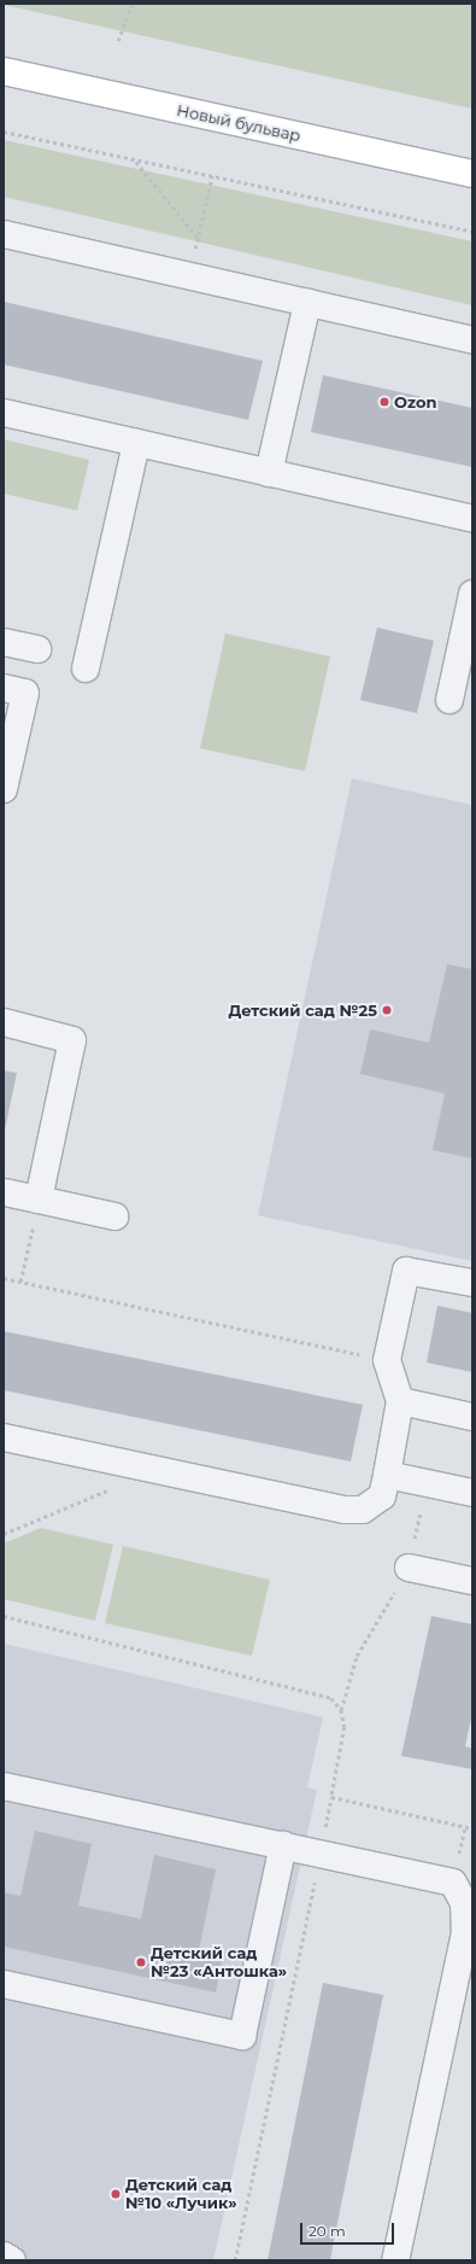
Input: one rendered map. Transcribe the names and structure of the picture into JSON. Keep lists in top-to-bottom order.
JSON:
{
  "streets": {
    "main road": ["Новый бульвар"]
  },
  "places": [
    "Ozon",
    "Детский сад №25",
    "Детский сад №23 «Антошка»",
    "Детский сад №10 «Лучик»"
  ],
  "scale_bar": "20 m"
}
